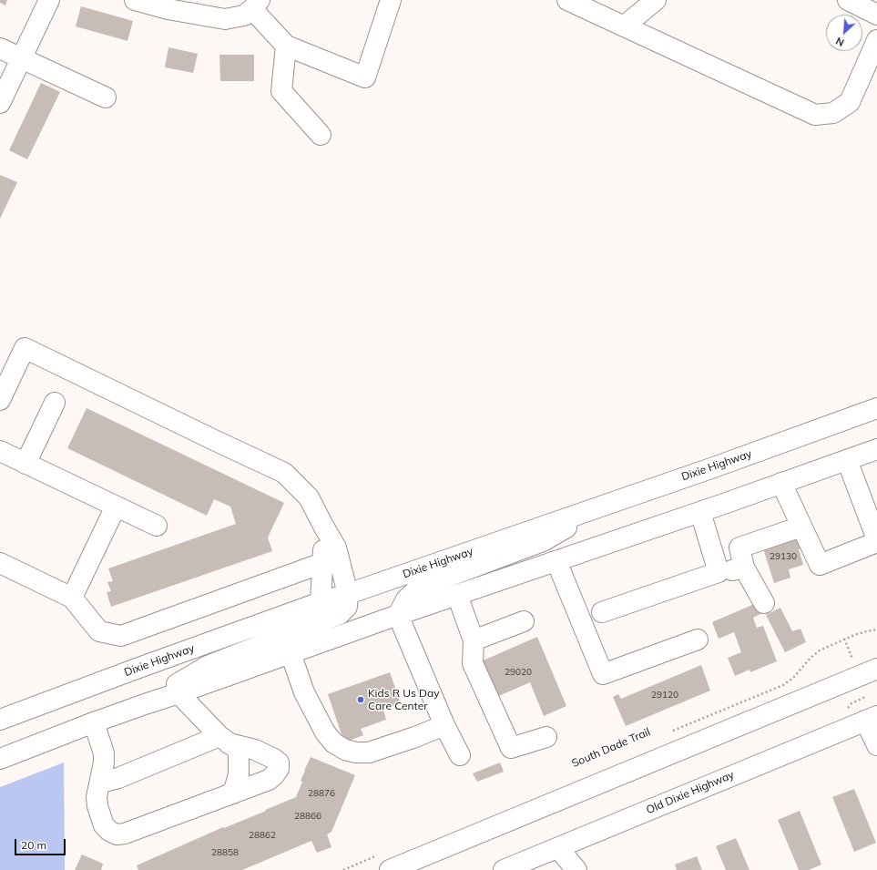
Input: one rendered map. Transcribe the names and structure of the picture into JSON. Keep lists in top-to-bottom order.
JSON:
{
  "streets": {
    "main road": ["Dixie Highway", "Old Dixie Highway"]
  },
  "places": ["Kids R Us Day Care Center"],
  "house_numbers": [
    "29130",
    "29020",
    "29120",
    "28876",
    "28866",
    "28862",
    "28858"
  ],
  "scale_bar": "20 m",
  "north": "bottom left"
}
